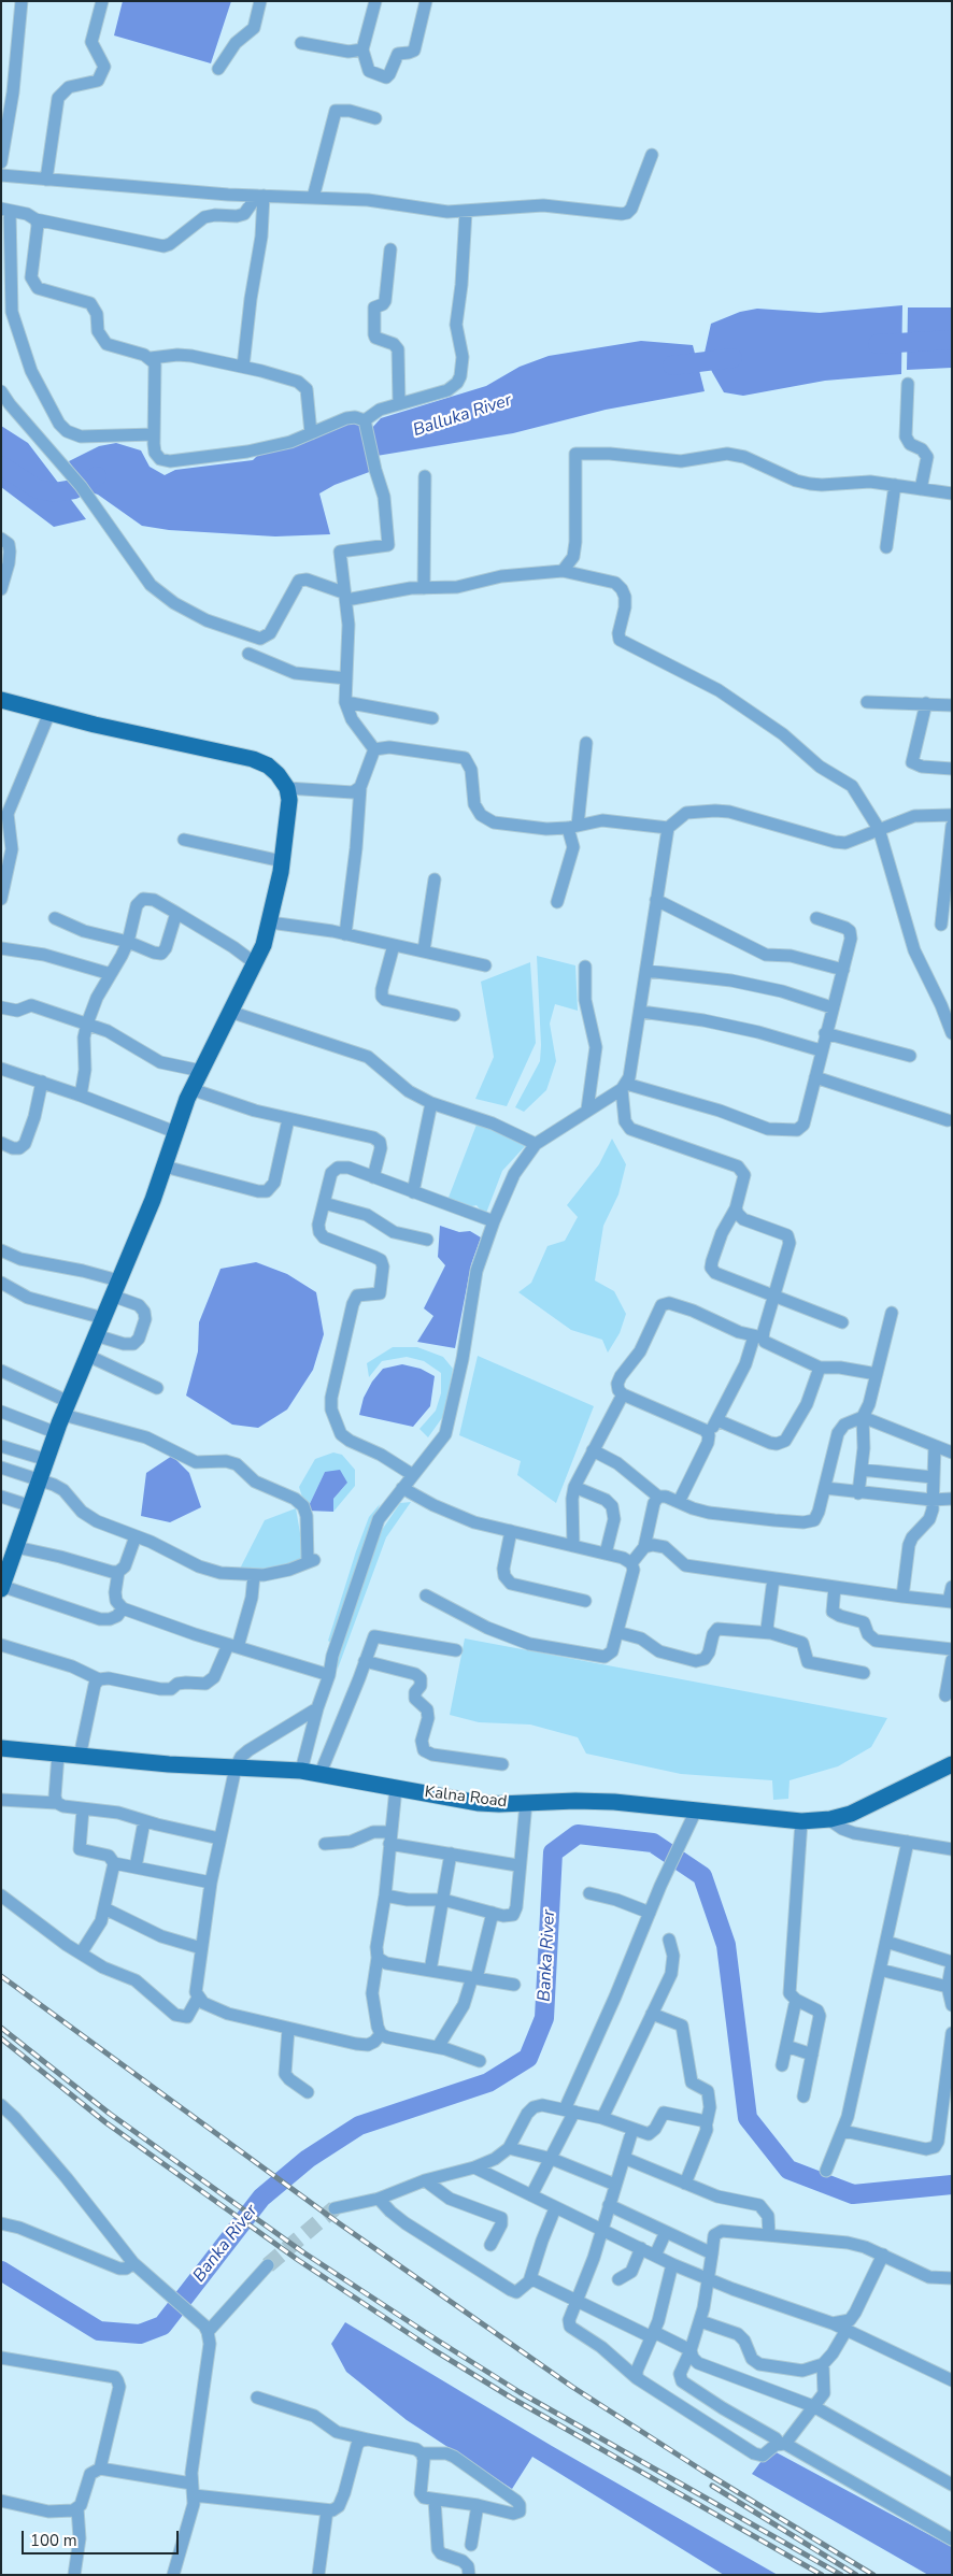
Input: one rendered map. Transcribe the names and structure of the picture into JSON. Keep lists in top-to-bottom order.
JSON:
{
  "streets": {
    "main road": ["Kalna Road"]
  },
  "water": ["Balluka River", "Banka River"],
  "scale_bar": "100 m"
}
